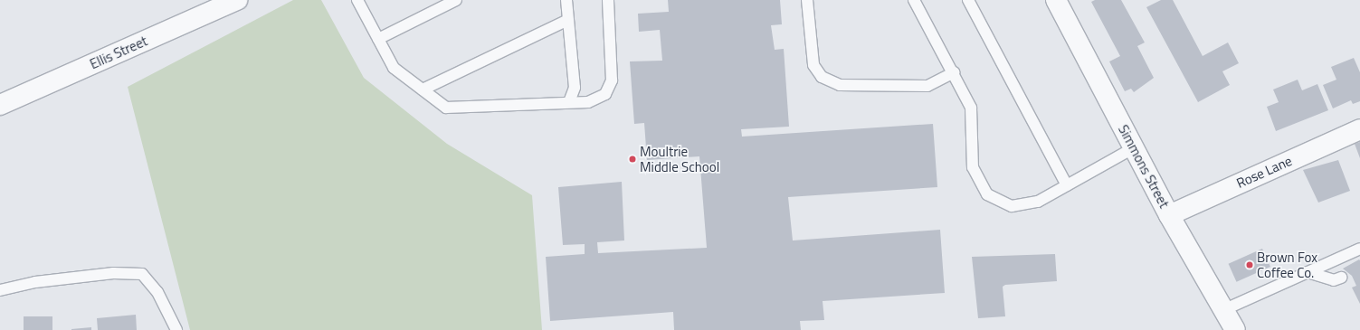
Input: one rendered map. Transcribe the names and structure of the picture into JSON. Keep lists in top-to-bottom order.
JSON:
{
  "streets": {
    "street": ["Ellis Street", "Simmons Street", "Rose Lane"]
  },
  "crossings": [
    ["Simmons Street", "Rose Lane"]
  ],
  "places": ["Moultrie Middle School", "Brown Fox Coffee Co."]
}
